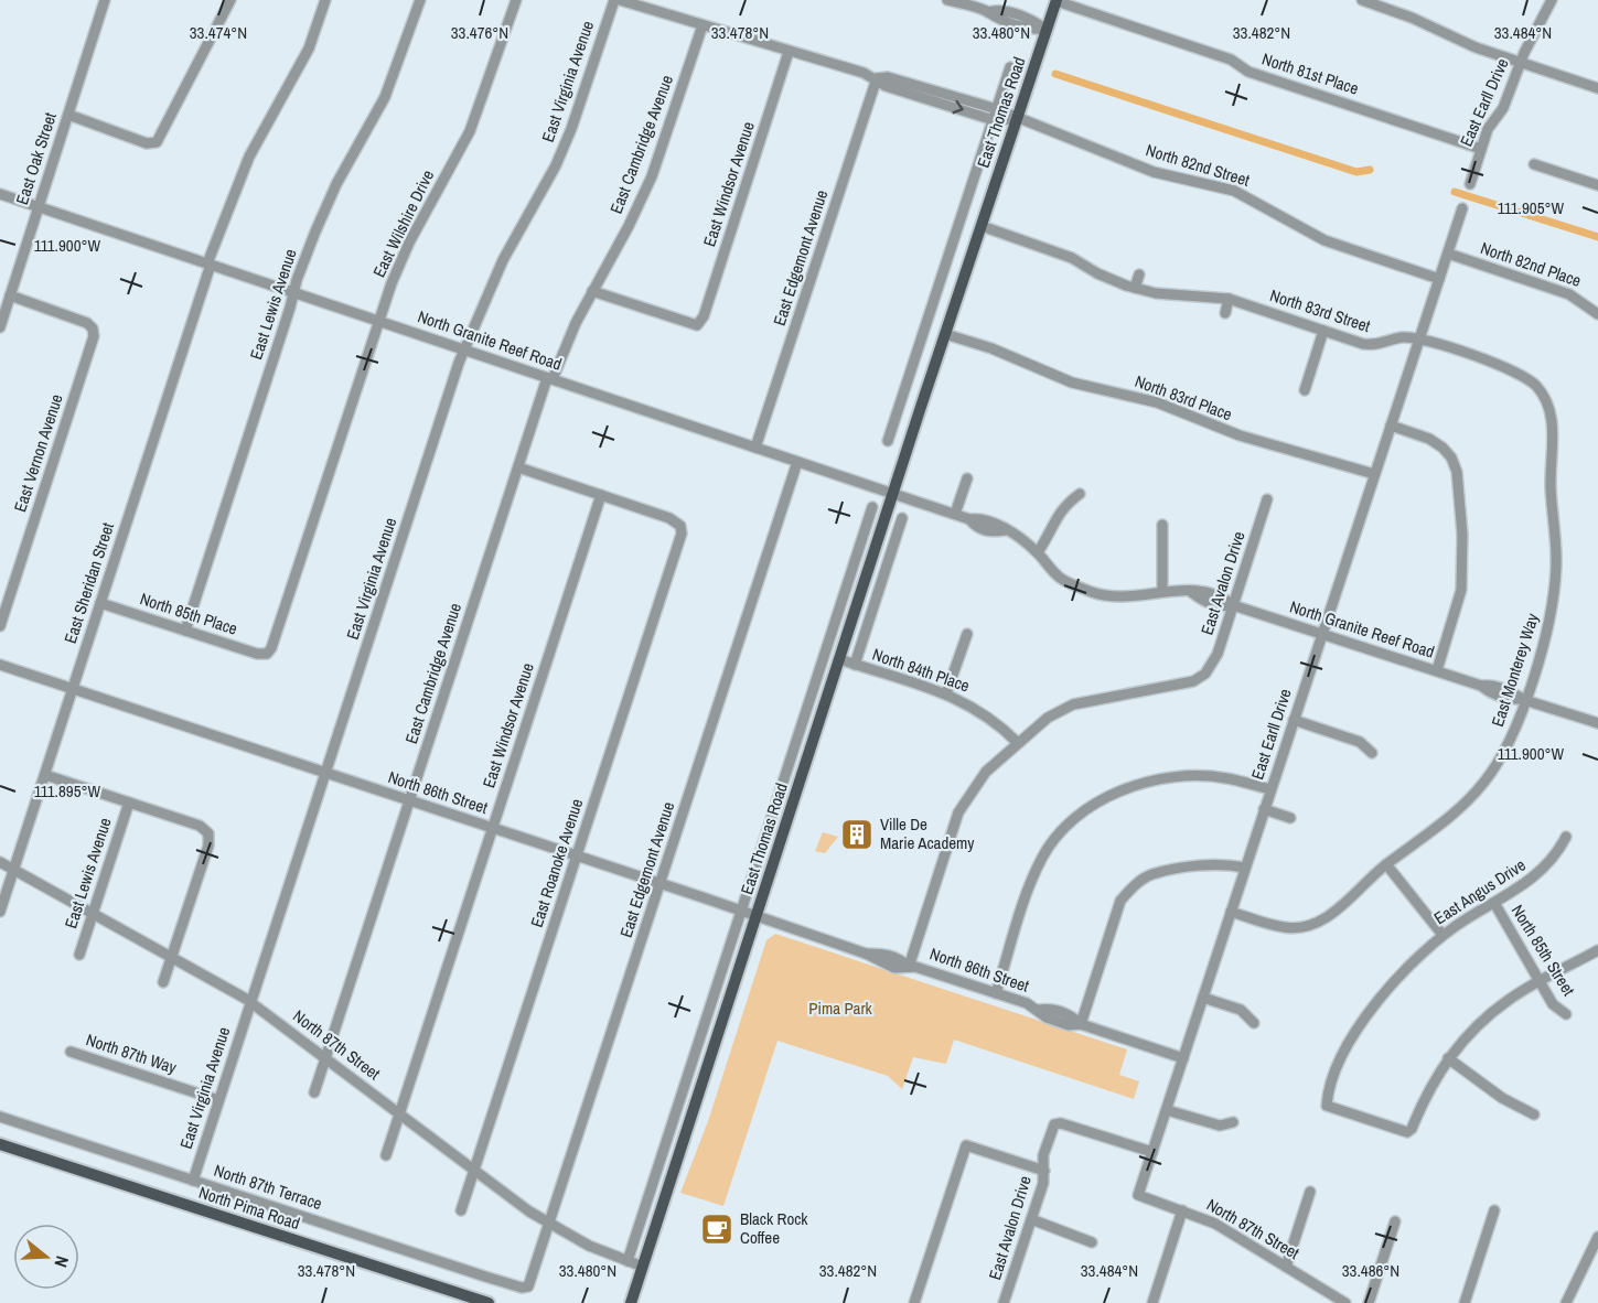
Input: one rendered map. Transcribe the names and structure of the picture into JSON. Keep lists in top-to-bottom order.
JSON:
{
  "streets": {
    "main road": ["East Thomas Road", "North Pima Road"],
    "street": [
      "North 81st Place",
      "East Virginia Avenue",
      "East Earll Drive",
      "East Cambridge Avenue",
      "East Oak Street",
      "North 82nd Street",
      "East Windsor Avenue",
      "East Wilshire Drive",
      "East Edgemont Avenue",
      "North 82nd Place",
      "East Lewis Avenue",
      "North 83rd Street",
      "North Granite Reef Road",
      "North 83rd Place",
      "East Vernon Avenue",
      "East Sheridan Street",
      "East Avalon Drive",
      "North 85th Place",
      "North 84th Place",
      "East Monterey Way",
      "North 86th Street",
      "East Roanoke Avenue",
      "East Angus Drive",
      "North 85th Street",
      "North 87th Street",
      "North 87th Way",
      "North 87th Terrace"
    ]
  },
  "crossings": [
    ["North 81st Place", "East Earll Drive"],
    ["North 81st Place", "East Thomas Road"],
    ["East Virginia Avenue", "North Granite Reef Road"],
    ["East Virginia Avenue", "North 86th Street"],
    ["East Virginia Avenue", "North 87th Street"],
    ["East Virginia Avenue", "North 87th Way"],
    ["East Virginia Avenue", "North 87th Terrace"],
    ["East Earll Drive", "North 82nd Street"],
    ["East Earll Drive", "North 82nd Place"],
    ["East Earll Drive", "North 83rd Street"],
    ["East Earll Drive", "North Granite Reef Road"],
    ["East Earll Drive", "North 83rd Place"],
    ["East Earll Drive", "East Avalon Drive"],
    ["East Earll Drive", "East Monterey Way"],
    ["East Earll Drive", "North 86th Street"],
    ["East Earll Drive", "North 87th Street"],
    ["East Thomas Road", "North 82nd Street"],
    ["East Thomas Road", "North 83rd Street"],
    ["East Thomas Road", "North Granite Reef Road"],
    ["East Thomas Road", "North 83rd Place"],
    ["East Thomas Road", "North 84th Place"],
    ["East Thomas Road", "North 86th Street"],
    ["East Thomas Road", "North 87th Street"],
    ["East Cambridge Avenue", "North 82nd Street"],
    ["East Cambridge Avenue", "East Windsor Avenue"],
    ["East Cambridge Avenue", "North Granite Reef Road"],
    ["East Cambridge Avenue", "North 86th Street"],
    ["East Cambridge Avenue", "North 87th Street"],
    ["East Oak Street", "North Granite Reef Road"],
    ["East Oak Street", "East Vernon Avenue"],
    ["North 82nd Street", "East Windsor Avenue"],
    ["North 82nd Street", "East Edgemont Avenue"],
    ["East Windsor Avenue", "North 86th Street"],
    ["East Windsor Avenue", "East Roanoke Avenue"],
    ["East Windsor Avenue", "North 87th Street"],
    ["East Wilshire Drive", "North Granite Reef Road"],
    ["East Wilshire Drive", "North 85th Place"],
    ["East Edgemont Avenue", "North Granite Reef Road"],
    ["East Edgemont Avenue", "North 86th Street"],
    ["East Edgemont Avenue", "North 87th Street"],
    ["East Edgemont Avenue", "North 87th Terrace"],
    ["East Lewis Avenue", "North Granite Reef Road"],
    ["East Lewis Avenue", "North 85th Place"],
    ["East Lewis Avenue", "North 87th Street"],
    ["North 83rd Street", "East Monterey Way"],
    ["North Granite Reef Road", "East Sheridan Street"],
    ["North Granite Reef Road", "East Avalon Drive"],
    ["North Granite Reef Road", "East Monterey Way"],
    ["East Sheridan Street", "North 85th Place"],
    ["East Sheridan Street", "North 86th Street"],
    ["East Sheridan Street", "North 87th Street"],
    ["East Avalon Drive", "North 84th Place"],
    ["North 86th Street", "East Roanoke Avenue"],
    ["East Roanoke Avenue", "North 87th Street"],
    ["East Angus Drive", "North 85th Street"]
  ],
  "parks": ["Pima Park"],
  "places": {
    "building": ["Ville De Marie Academy"],
    "cafe": ["Black Rock Coffee"]
  },
  "north": "right",
  "coordinates": [
    "33.474°N",
    "33.476°N",
    "33.478°N",
    "33.480°N",
    "33.482°N",
    "33.484°N",
    "111.905°W",
    "111.900°W",
    "111.895°W",
    "33.486°N"
  ]
}
